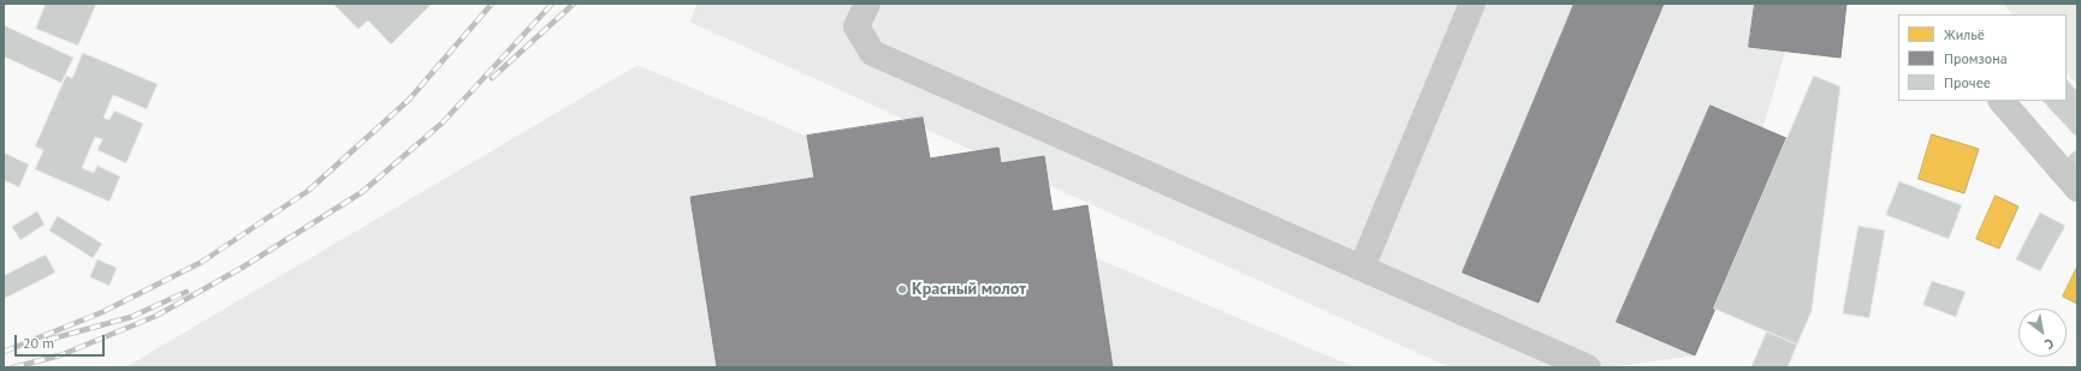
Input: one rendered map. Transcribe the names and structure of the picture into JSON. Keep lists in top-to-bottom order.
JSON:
{
  "places": ["Красный молот"],
  "legend": ["Жильё", "Промзона", "Прочее"],
  "scale_bar": "20 m",
  "north": "bottom right"
}
